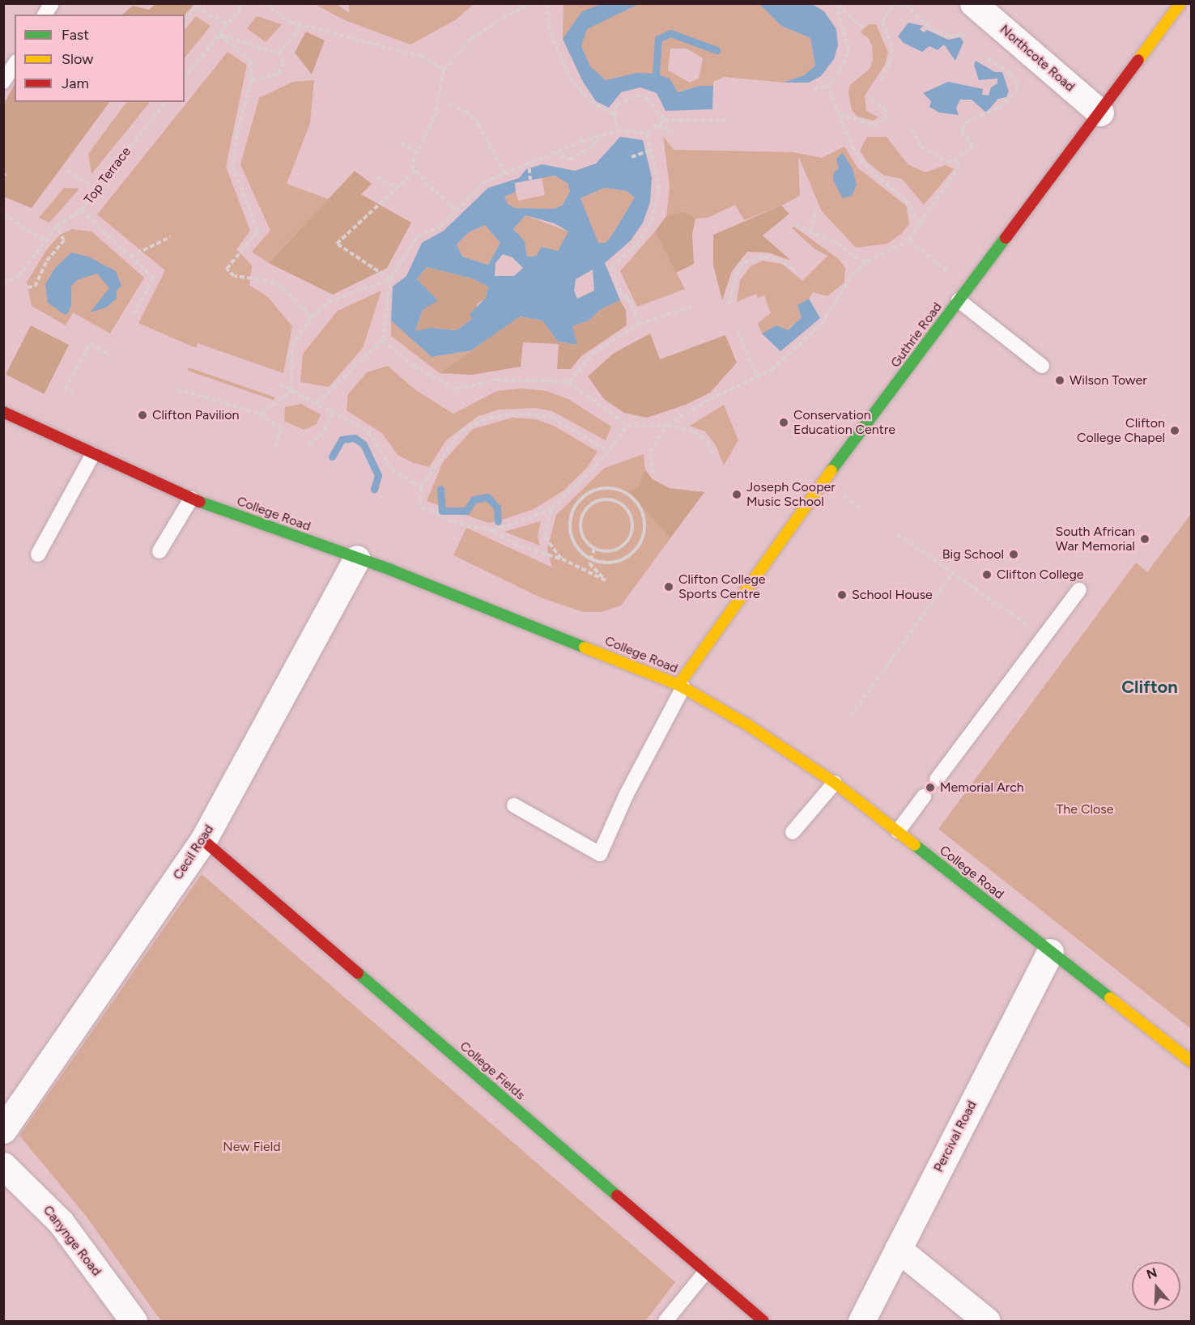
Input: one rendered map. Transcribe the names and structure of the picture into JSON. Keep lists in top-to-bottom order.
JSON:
{
  "streets": {
    "street": [
      "Northcote Road",
      "Guthrie Road",
      "College Road",
      "Cecil Road",
      "College Fields",
      "Percival Road",
      "Canynge Road"
    ],
    "path": ["Top Terrace"]
  },
  "crossings": [
    ["Northcote Road", "Guthrie Road"],
    ["Guthrie Road", "College Road"],
    ["College Road", "Cecil Road"],
    ["College Road", "Percival Road"],
    ["Cecil Road", "College Fields"]
  ],
  "districts": ["Clifton"],
  "parks": ["The Close", "New Field"],
  "places": [
    "Wilson Tower",
    "Clifton Pavilion",
    "Conservation Education Centre",
    "Clifton College Chapel",
    "Joseph Cooper Music School",
    "South African War Memorial",
    "Big School",
    "Clifton College",
    "Clifton College Sports Centre",
    "School House",
    "Memorial Arch"
  ],
  "legend": ["Fast", "Slow", "Jam"],
  "north": "top"
}
